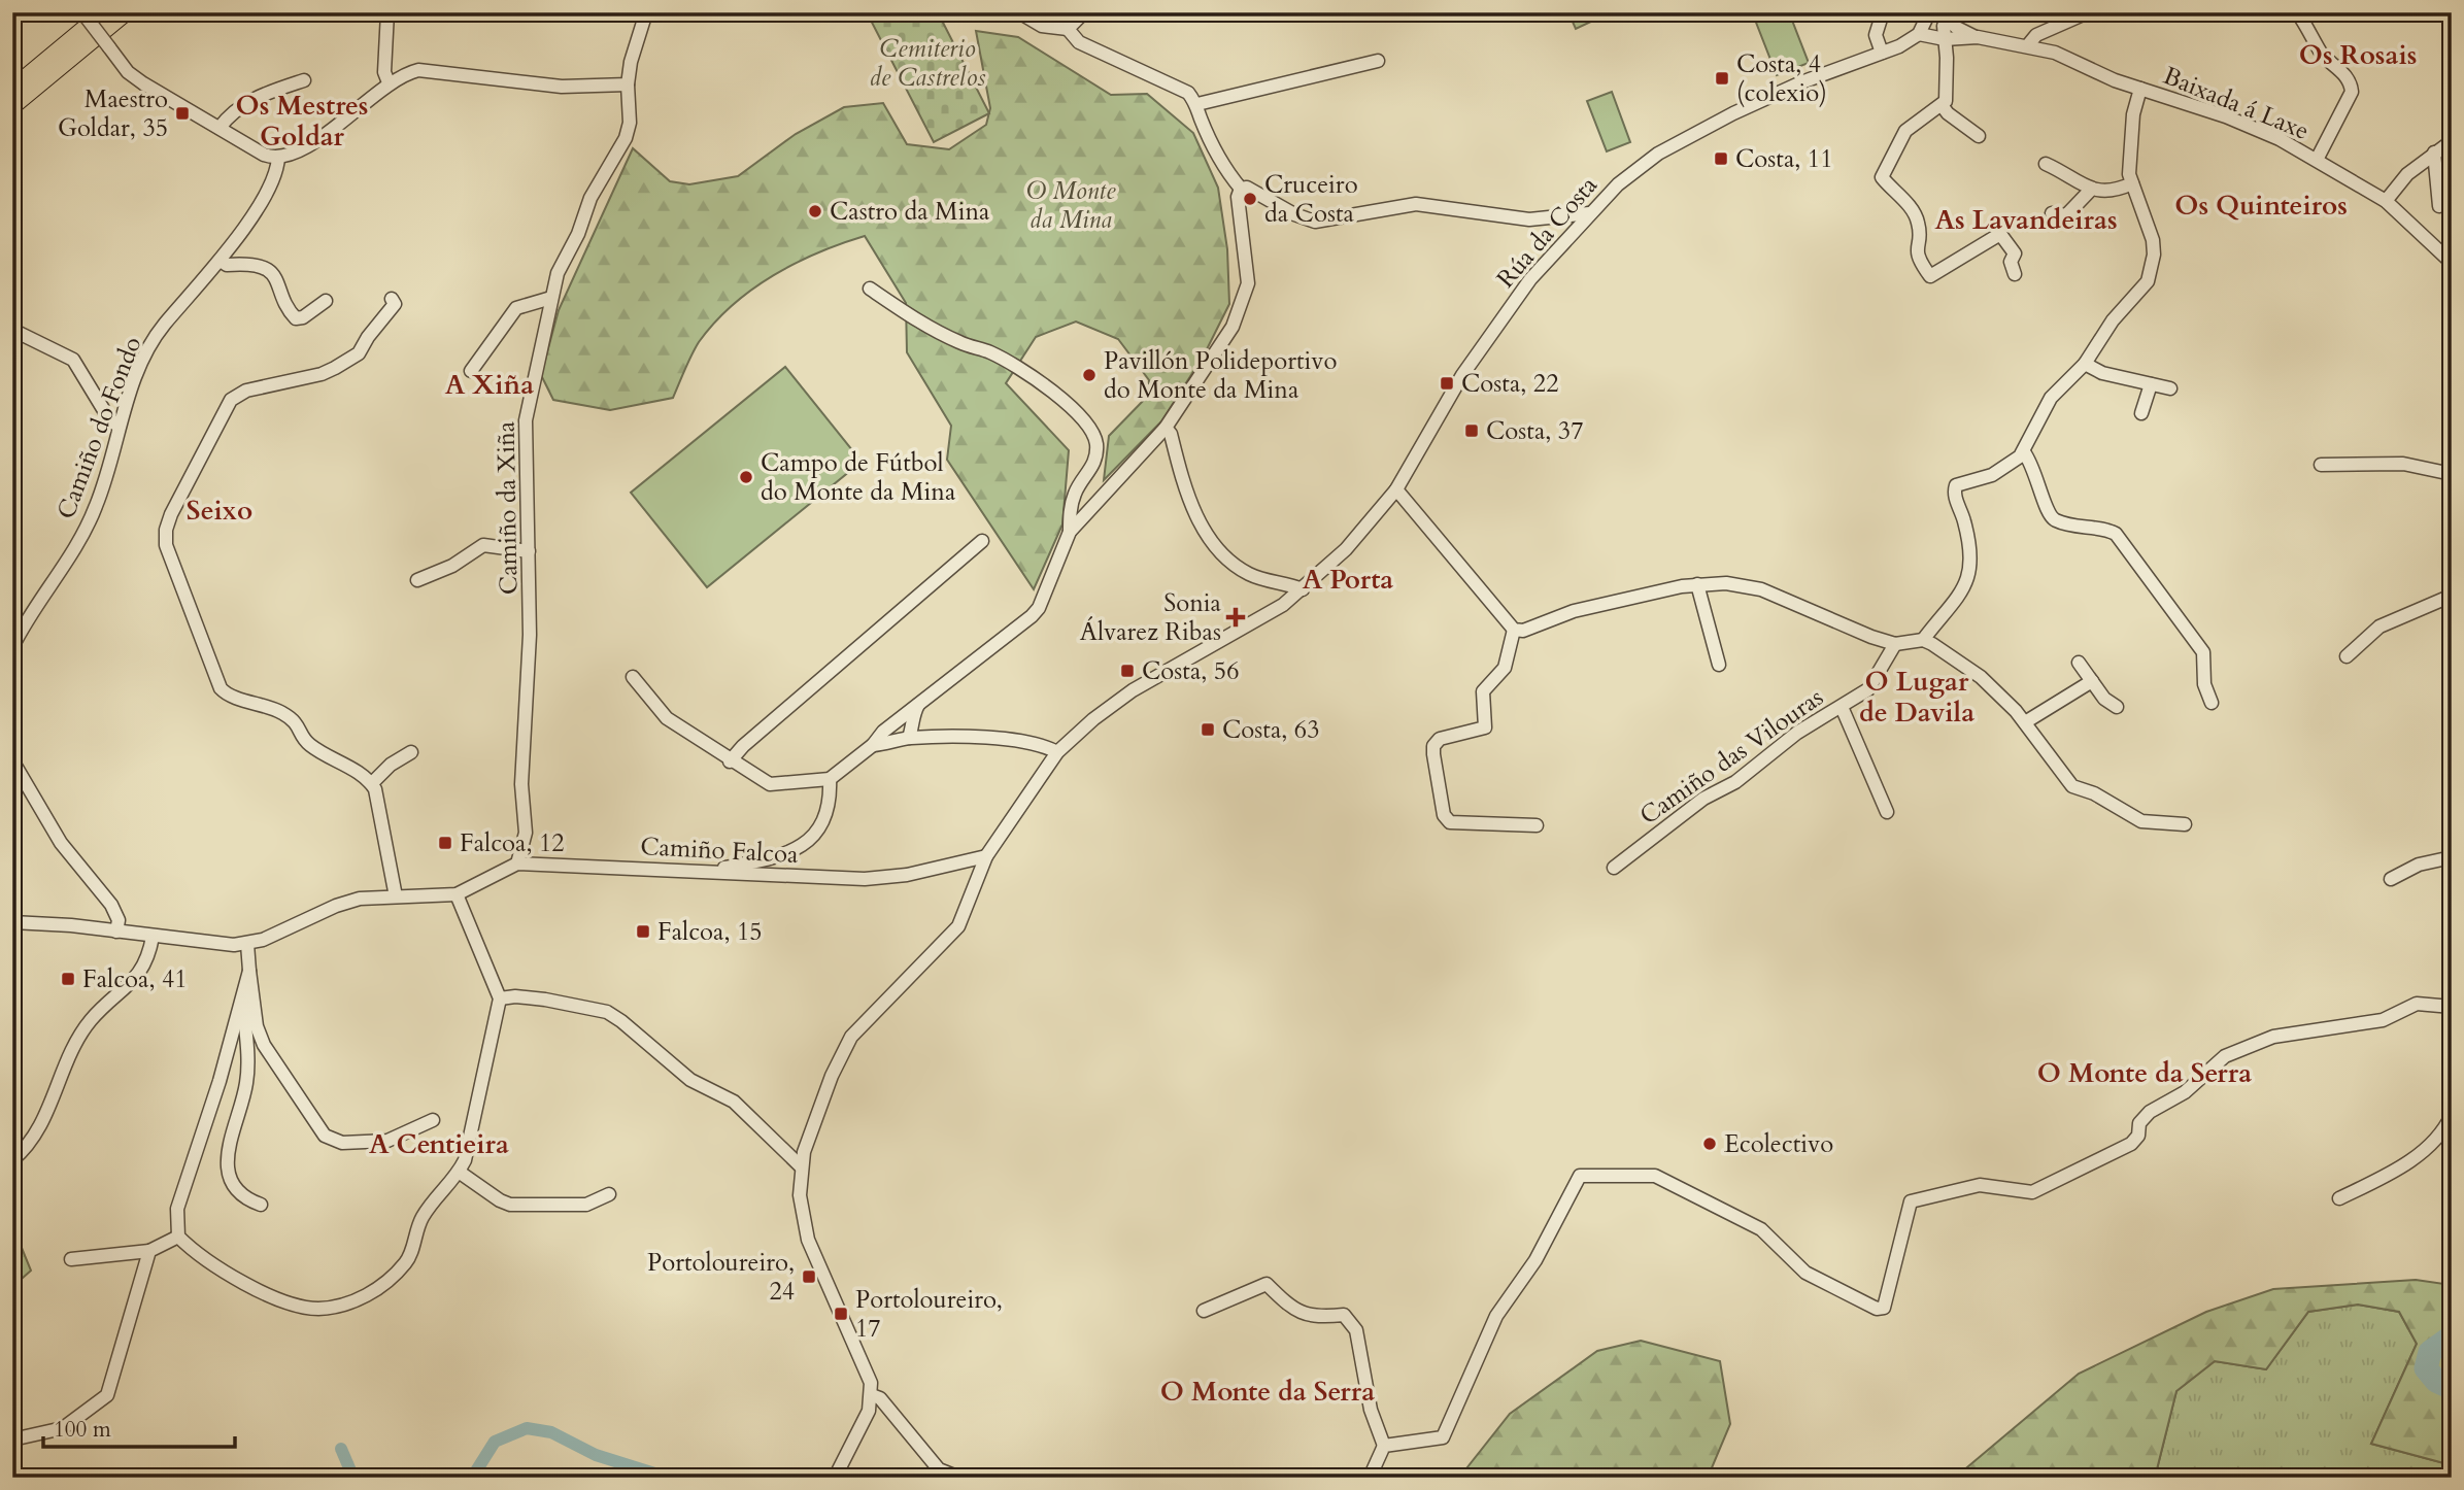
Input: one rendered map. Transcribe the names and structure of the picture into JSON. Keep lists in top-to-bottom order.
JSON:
{
  "streets": {
    "street": [
      "Baixada á Laxe",
      "Rúa da Costa",
      "Camiño do Fondo",
      "Camiño da Xiña",
      "Camiño das Vilouras",
      "Camiño Falcoa"
    ]
  },
  "crossings": [
    ["Baixada á Laxe", "Rúa da Costa"],
    ["Rúa da Costa", "Camiño Falcoa"],
    ["Camiño da Xiña", "Camiño Falcoa"]
  ],
  "districts": [
    "Os Rosais",
    "Os Mestres Goldar",
    "Os Quinteiros",
    "As Lavandeiras",
    "A Xiña",
    "Seixo",
    "A Porta",
    "O Lugar de Davila",
    "O Monte da Serra",
    "A Centieira",
    "O Monte da Serra"
  ],
  "parks": ["Cemiterio de Castrelos", "O Monte da Mina"],
  "places": {
    "transit": [
      "Costa, 4 (colexio)",
      "Maestro Goldar, 35",
      "Costa, 11",
      "Costa, 22",
      "Costa, 37",
      "Costa, 56",
      "Costa, 63",
      "Falcoa, 12",
      "Falcoa, 15",
      "Falcoa, 41",
      "Portoloureiro, 24",
      "Portoloureiro, 17"
    ],
    "other": [
      "Cruceiro da Costa",
      "Castro da Mina",
      "Pavillón Polideportivo do Monte da Mina",
      "Campo de Fútbol do Monte da Mina",
      "Ecolectivo"
    ],
    "health": ["Sonia Álvarez Ribas"]
  },
  "scale_bar": "100 m"
}
